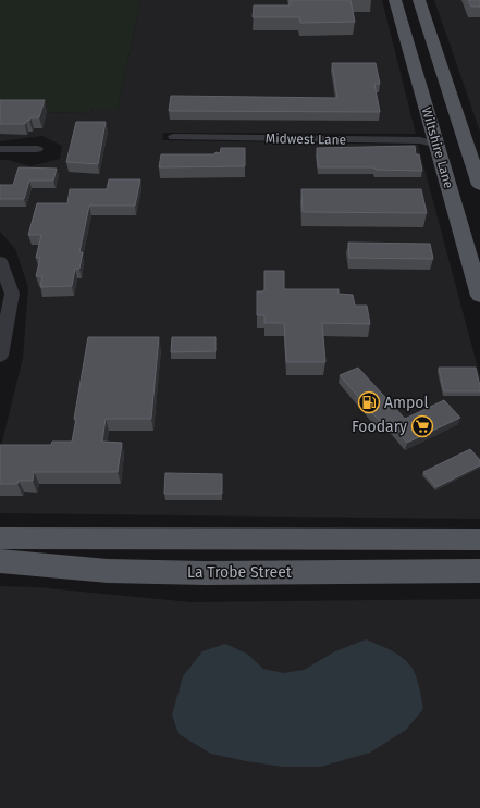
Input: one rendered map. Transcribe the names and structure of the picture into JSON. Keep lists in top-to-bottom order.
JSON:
{
  "streets": {
    "main road": ["Wiltshire Lane", "La Trobe Street"],
    "street": ["Midwest Lane"]
  },
  "crossings": [
    ["Midwest Lane", "Wiltshire Lane"]
  ],
  "places": {
    "fuel station": ["Ampol"],
    "supermarket": ["Foodary"]
  }
}
